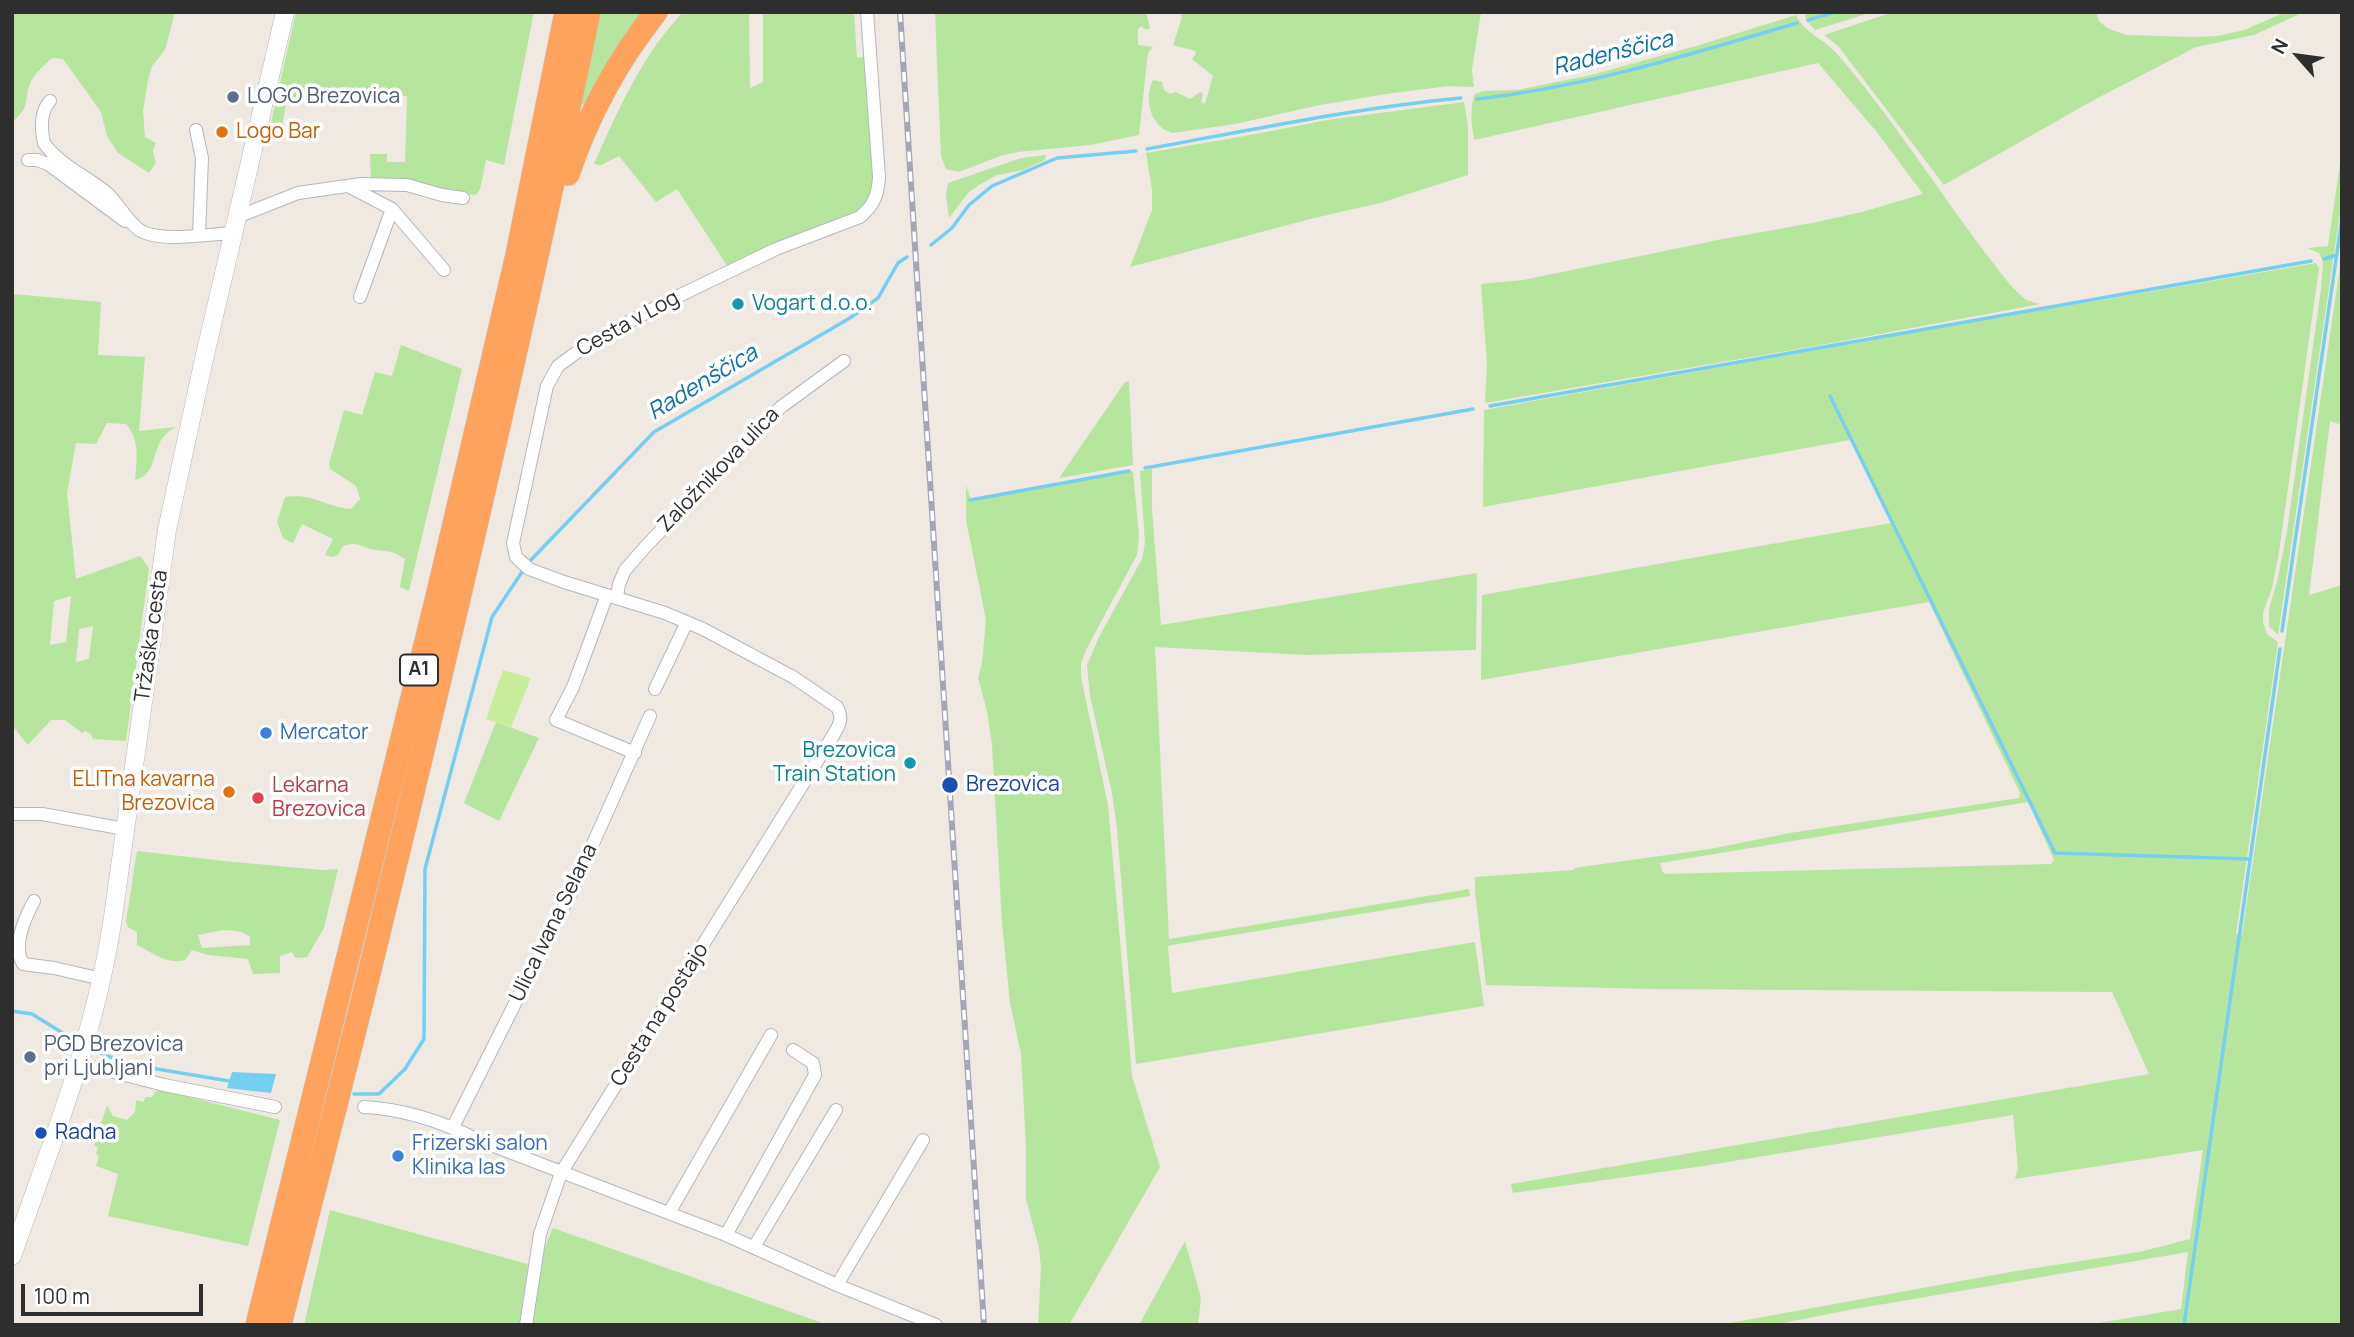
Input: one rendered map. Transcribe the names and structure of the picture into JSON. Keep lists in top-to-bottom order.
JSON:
{
  "streets": {
    "highway": ["A1"],
    "main road": ["Tržaška cesta"],
    "street": [
      "Cesta v Log",
      "Založnikova ulica",
      "Ulica Ivana Selana",
      "Cesta na postajo"
    ]
  },
  "crossings": [
    ["Cesta v Log", "Založnikova ulica"],
    ["Založnikova ulica", "Ulica Ivana Selana"]
  ],
  "water": ["Radenščica"],
  "places": [
    "LOGO Brezovica",
    "Logo Bar",
    "Vogart d.o.o.",
    "Mercator",
    "Brezovica Train Station",
    "Brezovica",
    "ELITna kavarna Brezovica",
    "Lekarna Brezovica",
    "PGD Brezovica pri Ljubljani",
    "Radna",
    "Frizerski salon Klinika las"
  ],
  "scale_bar": "100 m",
  "north": "top left"
}
